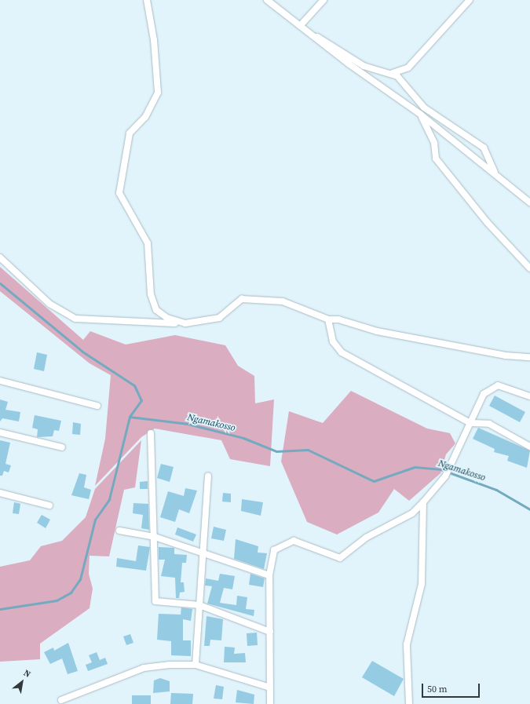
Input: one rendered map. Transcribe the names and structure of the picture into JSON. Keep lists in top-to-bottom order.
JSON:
{
  "water": ["Ngamakosso"],
  "scale_bar": "50 m",
  "north": "top right"
}
